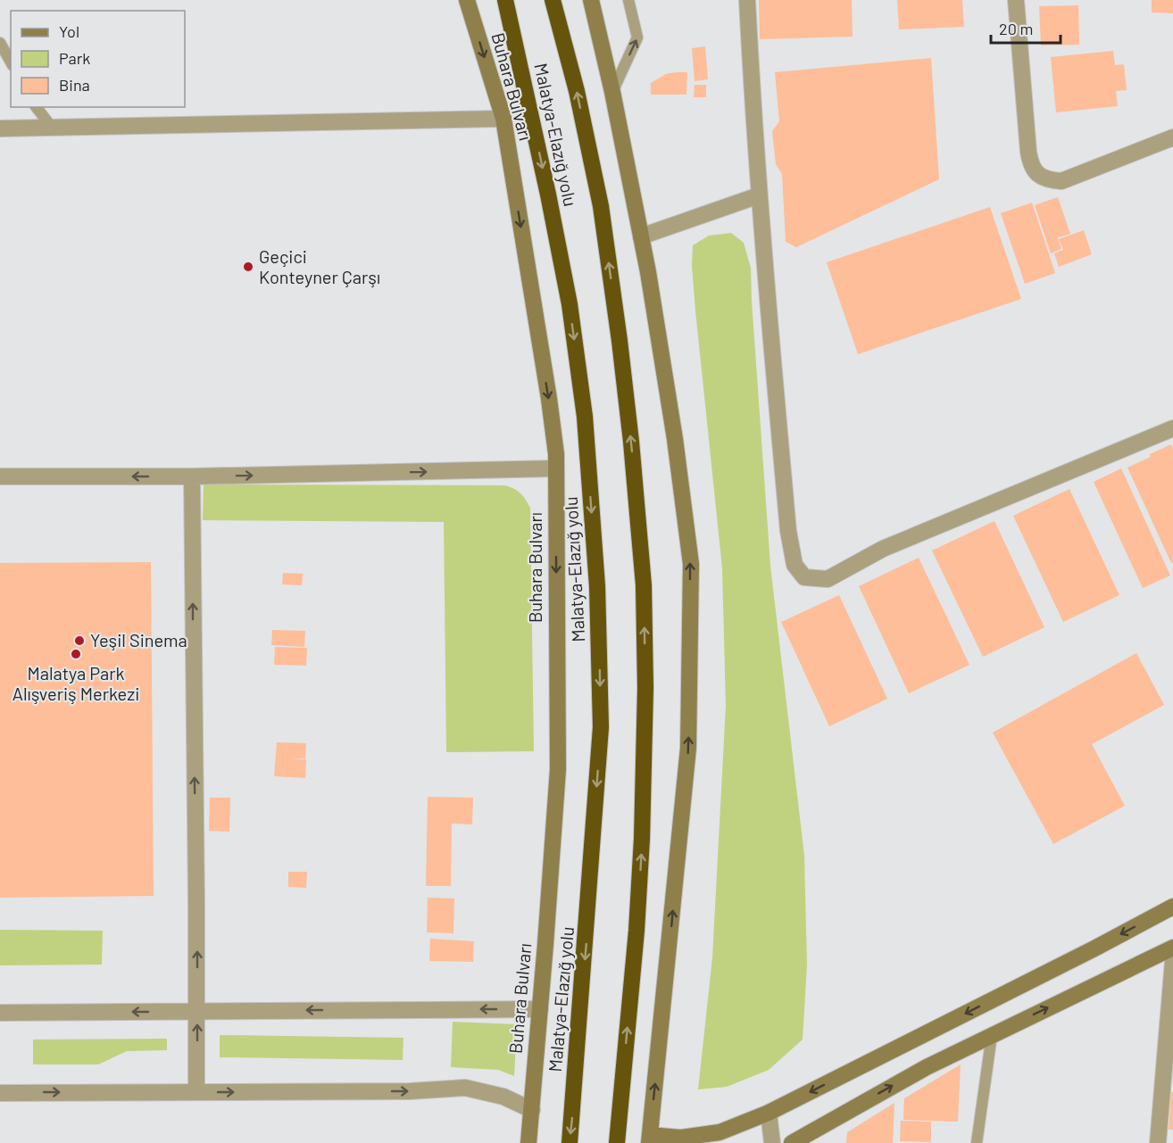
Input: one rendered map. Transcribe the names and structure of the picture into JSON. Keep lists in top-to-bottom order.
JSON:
{
  "streets": {
    "highway": ["Malatya-Elazığ yolu"],
    "main road": ["Buhara Bulvarı"]
  },
  "places": ["Geçici Konteyner Çarşı", "Yeşil Sinema", "Malatya Park Alışveriş Merkezi"],
  "legend": ["Yol", "Park", "Bina"],
  "scale_bar": "20 m"
}
